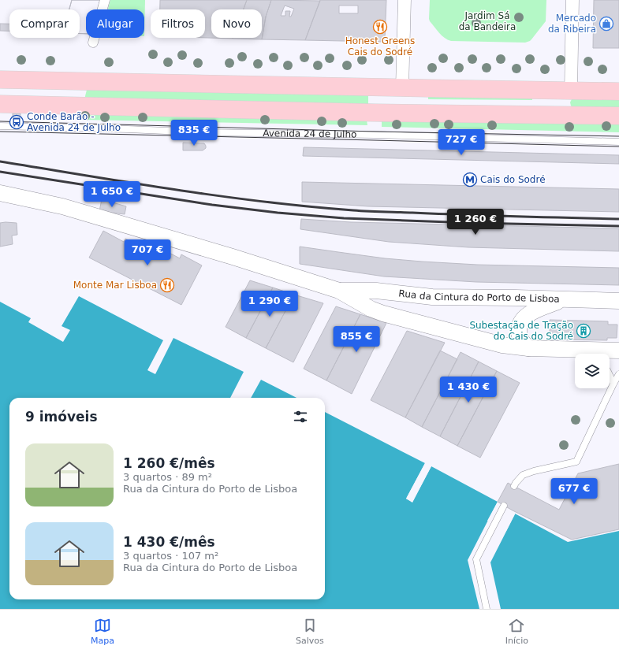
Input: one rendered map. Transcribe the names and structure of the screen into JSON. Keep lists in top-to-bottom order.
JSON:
{
  "streets": {
    "street": ["Rua da Cintura do Porto de Lisboa"],
    "lane": ["Avenida 24 de Julho"]
  },
  "parks": ["Jardim Sá da Bandeira"],
  "places": {
    "shop": ["Mercado da Ribeira"],
    "restaurant": ["Honest Greens Cais do Sodré", "Monte Mar Lisboa"],
    "bus stop": ["Conde Barão - Avenida 24 de Julho"],
    "metro station": ["Cais do Sodré"],
    "building": ["Subestação de Tração do Cais do Sodré"]
  },
  "page": {
    "chip": [
      "Comprar",
      "Alugar",
      "Filtros",
      "Novo"
    ],
    "price": [
      "835 €",
      "727 €",
      "1 650 €",
      "1 260 €",
      "707 €",
      "1 290 €",
      "855 €",
      "1 430 €",
      "677 €"
    ],
    "heading": "9 imóveis",
    "list": [
      {
        "name": "1 260 €/mês",
        "note": "3 quartos · 89 m² · Rua da Cintura do Porto de Lisboa"
      },
      {
        "name": "1 430 €/mês",
        "note": "3 quartos · 107 m² · Rua da Cintura do Porto de Lisboa"
      }
    ],
    "tabs": ["Mapa", "Salvos", "Início"]
  }
}
